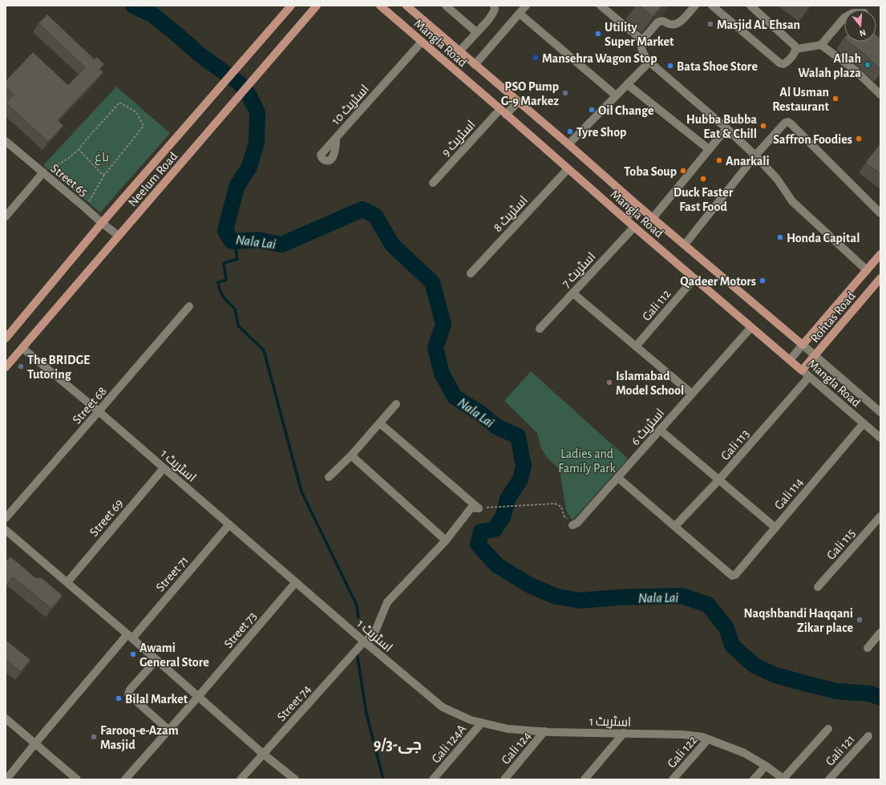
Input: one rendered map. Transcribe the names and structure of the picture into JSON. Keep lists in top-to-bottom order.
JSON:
{
  "streets": {
    "main road": ["Mangla Road", "Neelum Road", "Rohtas Road"],
    "street": [
      "اسٹریٹ 10",
      "اسٹریٹ 9",
      "Street 65",
      "اسٹریٹ 8",
      "اسٹریٹ 7",
      "Gali 112",
      "Street 68",
      "اسٹریٹ 6",
      "Gali 113",
      "اسٹریٹ 1",
      "Gali 114",
      "Street 69",
      "Gali 115",
      "Street 71",
      "Street 73",
      "Street 74",
      "Gali 124A",
      "Gali 124",
      "Gali 121",
      "Gali 122"
    ]
  },
  "crossings": [
    ["Mangla Road", "اسٹریٹ 10"],
    ["Mangla Road", "اسٹریٹ 9"],
    ["Mangla Road", "اسٹریٹ 8"],
    ["Mangla Road", "اسٹریٹ 7"],
    ["Mangla Road", "Gali 112"],
    ["Mangla Road", "Rohtas Road"],
    ["Mangla Road", "اسٹریٹ 6"],
    ["Mangla Road", "Gali 113"],
    ["Mangla Road", "Gali 114"],
    ["Neelum Road", "Street 65"],
    ["Neelum Road", "اسٹریٹ 1"],
    ["Street 68", "اسٹریٹ 1"],
    ["Gali 113", "Gali 114"],
    ["اسٹریٹ 1", "Street 69"],
    ["اسٹریٹ 1", "Street 71"],
    ["اسٹریٹ 1", "Street 73"],
    ["اسٹریٹ 1", "Street 74"],
    ["اسٹریٹ 1", "Gali 124A"],
    ["اسٹریٹ 1", "Gali 124"],
    ["اسٹریٹ 1", "Gali 122"]
  ],
  "districts": ["جی-9/3"],
  "water": ["Nala Lai"],
  "parks": ["باغ", "Ladies and Family Park"],
  "places": {
    "other": [
      "Masjid AL Ehsan",
      "Utility Super Market",
      "Allah Walah plaza",
      "Bata Shoe Store",
      "PSO Pump G-9 Markez",
      "Al Usman Restaurant",
      "Oil Change",
      "Hubba Bubba Eat & Chill",
      "Tyre Shop",
      "Saffron Foodies",
      "Anarkali",
      "Toba Soup",
      "Duck Faster Fast Food",
      "Honda Capital",
      "Qadeer Motors",
      "The BRIDGE Tutoring",
      "Islamabad Model School",
      "Naqshbandi Haqqani Zikar place",
      "Awami General Store",
      "Bilal Market",
      "Farooq-e-Azam Masjid"
    ],
    "transit": ["Mansehra Wagon Stop"]
  },
  "north": "bottom"
}
